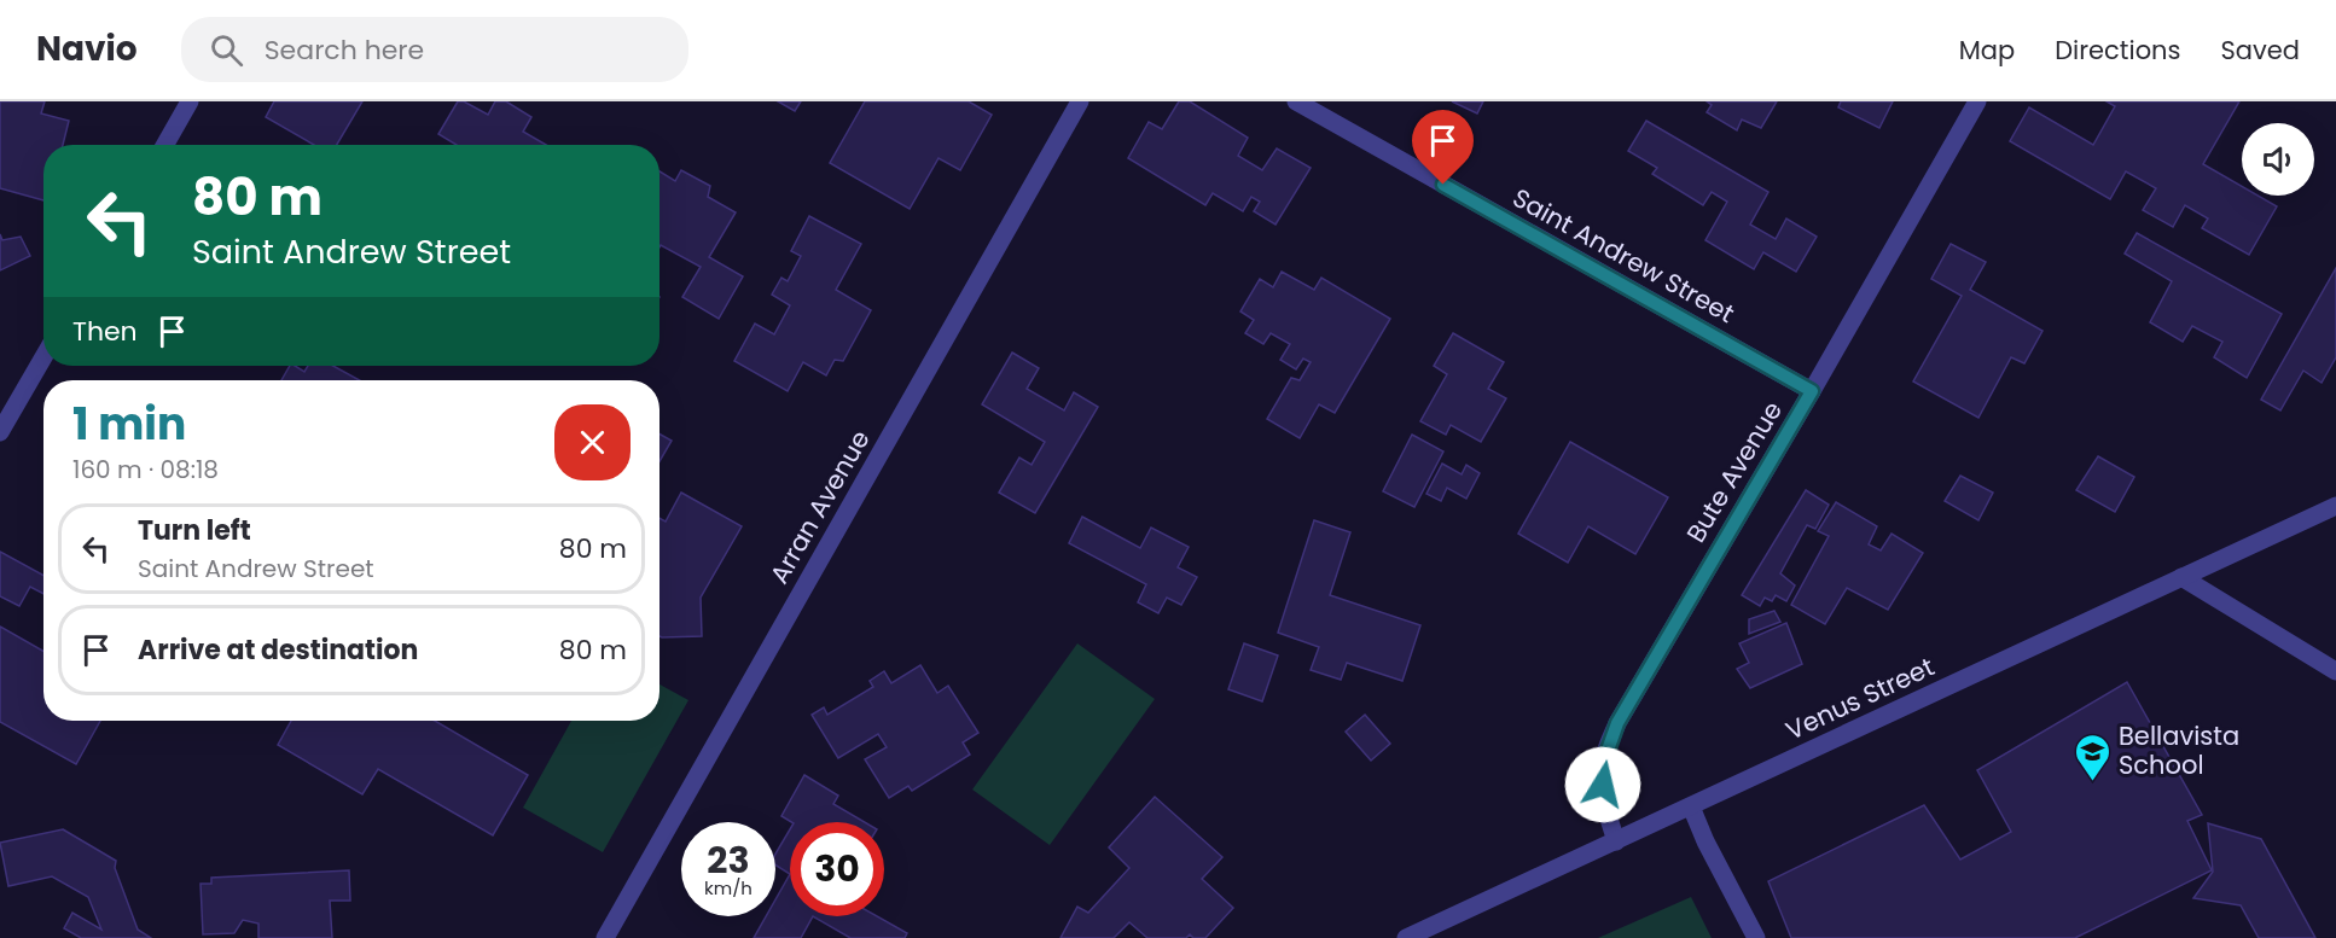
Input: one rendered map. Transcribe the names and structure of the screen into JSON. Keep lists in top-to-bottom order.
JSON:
{
  "streets": {
    "street": [
      "Saint Andrew Street",
      "Bute Avenue",
      "Arran Avenue",
      "Venus Street"
    ]
  },
  "crossings": [
    ["Saint Andrew Street", "Bute Avenue"],
    ["Bute Avenue", "Venus Street"]
  ],
  "places": {
    "school or university": ["Bellavista School"]
  },
  "page": {
    "header": "Navio",
    "search": "Search here",
    "nav": ["Map", "Directions", "Saved"],
    "turn": ["80 m", "Saint Andrew Street"],
    "then": "Then",
    "heading": ["1 min", "160 m · 08:18"],
    "list": [
      {
        "name": "Turn left",
        "note": "Saint Andrew Street",
        "value": "80 m"
      },
      {
        "name": "Arrive at destination",
        "value": "80 m"
      }
    ],
    "speed": "23 km/h",
    "limit": "30"
  }
}
